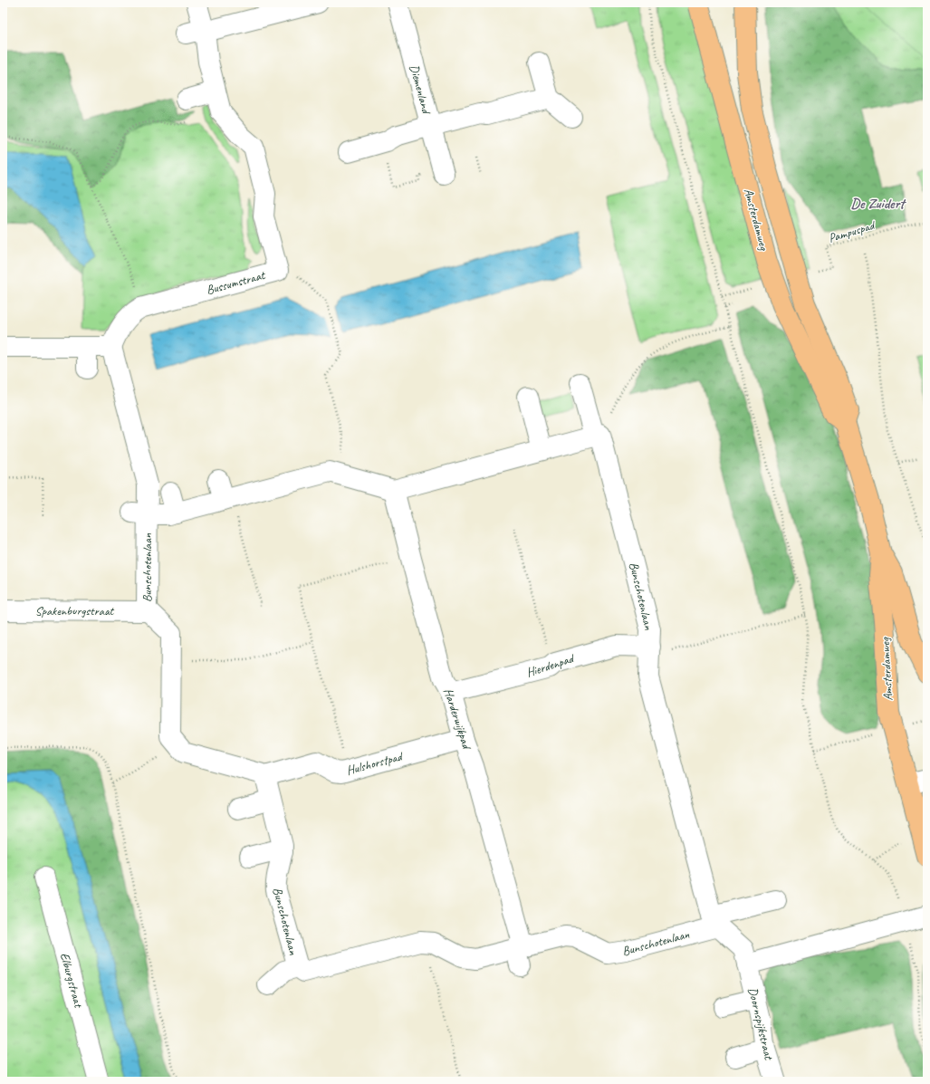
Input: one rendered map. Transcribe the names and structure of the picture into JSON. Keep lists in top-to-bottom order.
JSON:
{
  "streets": {
    "main road": ["Amsterdamweg"],
    "street": [
      "Diemenland",
      "Bussumstraat",
      "Bunschotenlaan",
      "Spakenburgstraat",
      "Hierdenpad",
      "Harderwijkpad",
      "Hulshorstpad",
      "Elburgstraat",
      "Doornspijkstraat"
    ],
    "path": ["Pampuspad"]
  },
  "crossings": [
    ["Bussumstraat", "Bunschotenlaan"],
    ["Bunschotenlaan", "Spakenburgstraat"],
    ["Bunschotenlaan", "Hierdenpad"],
    ["Bunschotenlaan", "Harderwijkpad"],
    ["Bunschotenlaan", "Hulshorstpad"],
    ["Hierdenpad", "Harderwijkpad"],
    ["Harderwijkpad", "Hulshorstpad"]
  ],
  "districts": ["De Zuidert"]
}
